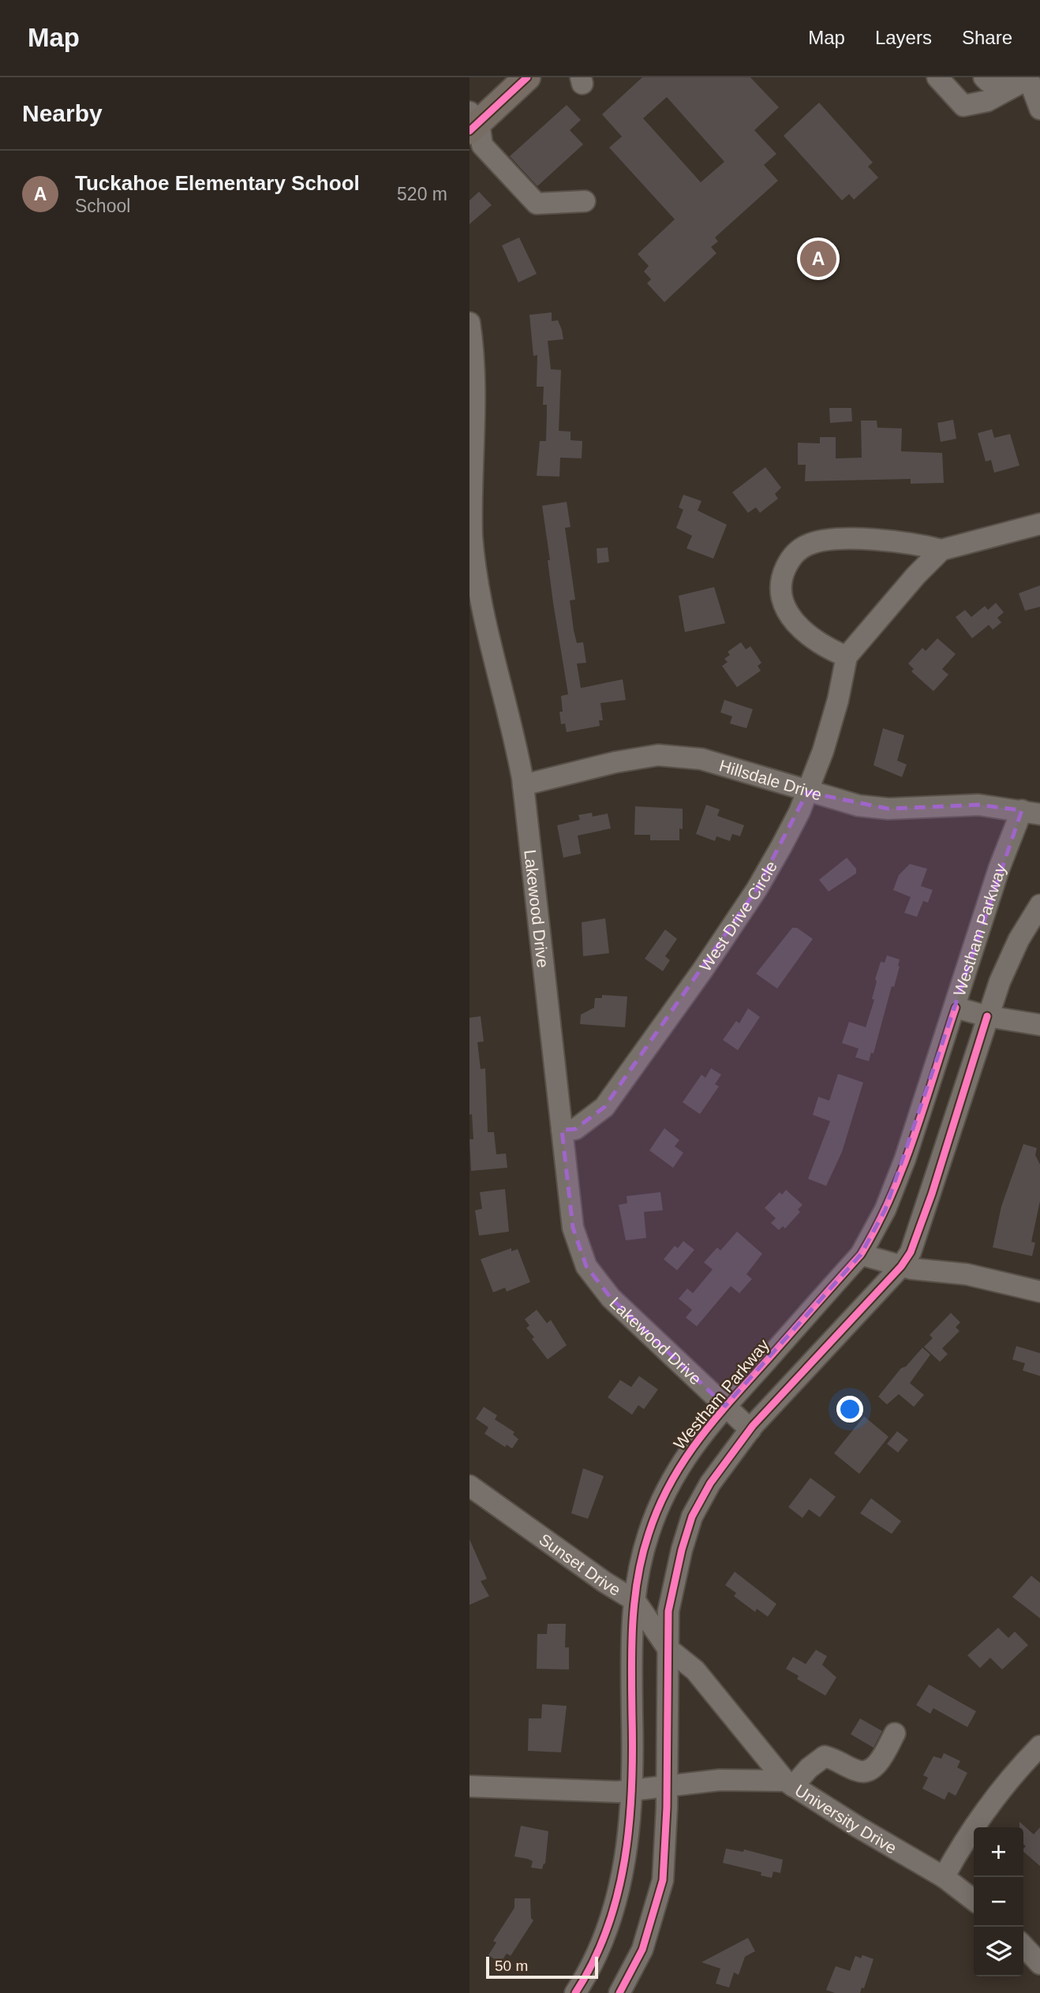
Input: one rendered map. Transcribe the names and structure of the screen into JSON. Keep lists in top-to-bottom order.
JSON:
{
  "streets": {
    "street": [
      "Hillsdale Drive",
      "Lakewood Drive",
      "West Drive Circle",
      "Westham Parkway",
      "Sunset Drive",
      "University Drive"
    ]
  },
  "crossings": [
    ["Hillsdale Drive", "Lakewood Drive"],
    ["Hillsdale Drive", "West Drive Circle"],
    ["Hillsdale Drive", "Westham Parkway"],
    ["Lakewood Drive", "West Drive Circle"],
    ["Lakewood Drive", "Westham Parkway"],
    ["Westham Parkway", "Sunset Drive"],
    ["Westham Parkway", "University Drive"],
    ["Sunset Drive", "University Drive"]
  ],
  "scale_bar": "50 m",
  "page": {
    "header": "Map",
    "nav": ["Map", "Layers", "Share"],
    "heading": "Nearby",
    "list": [
      {
        "mark": "A",
        "name": "Tuckahoe Elementary School",
        "note": "School",
        "value": "520 m"
      }
    ],
    "pins": "A",
    "map_buttons": ["+", "−"],
    "scale": "50 m"
  }
}
